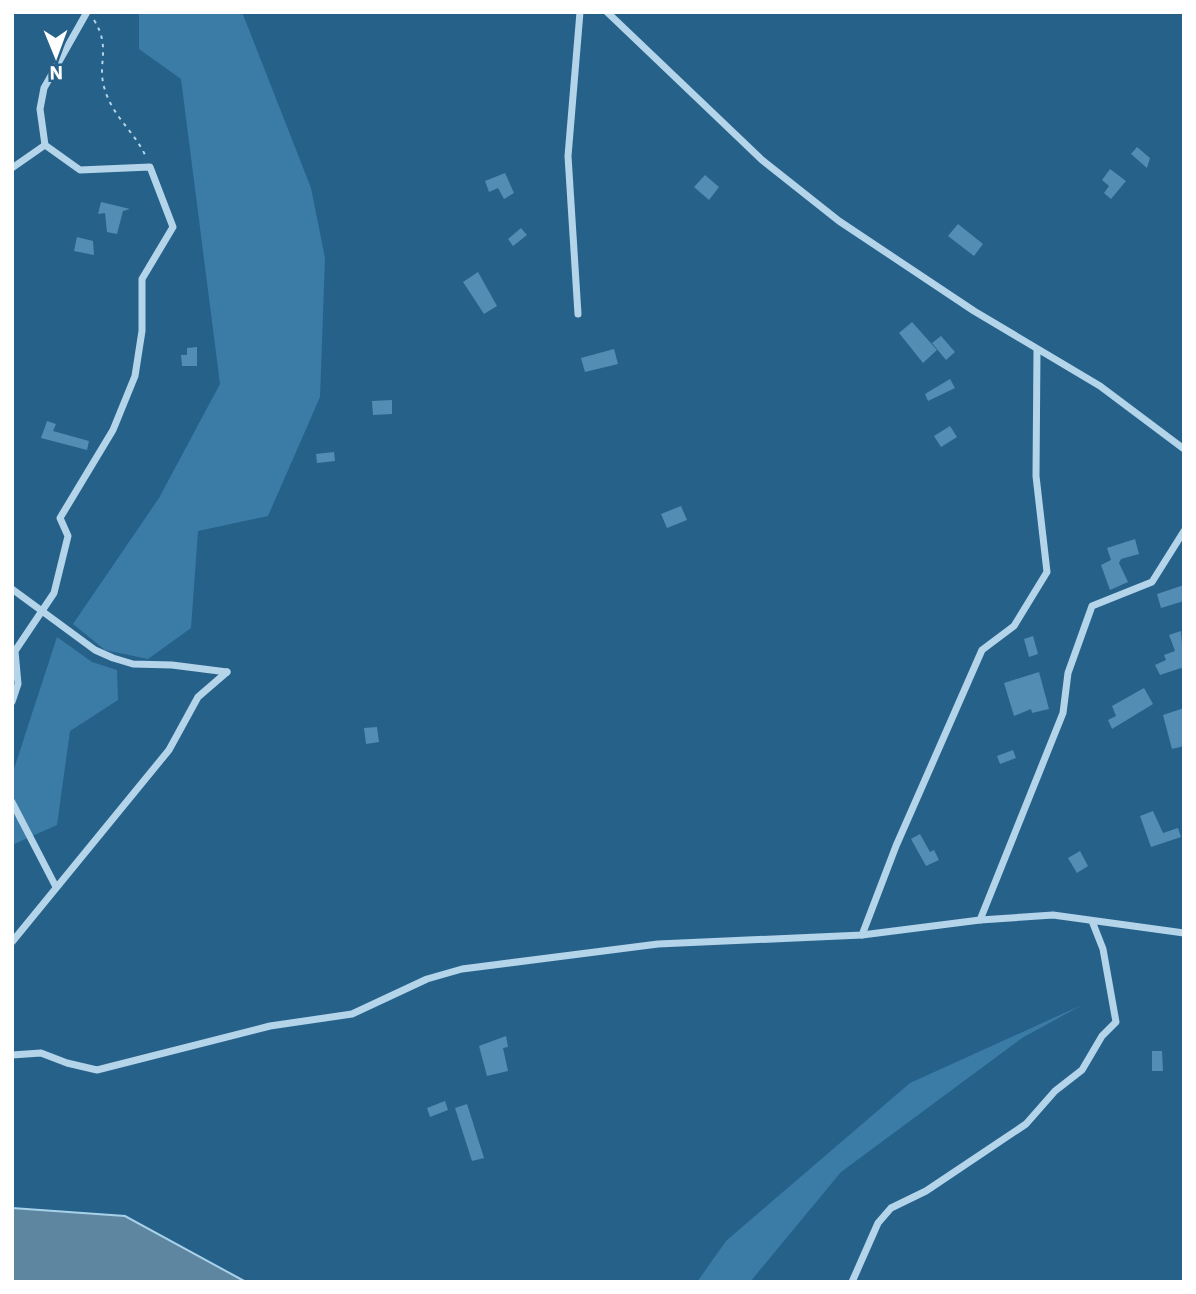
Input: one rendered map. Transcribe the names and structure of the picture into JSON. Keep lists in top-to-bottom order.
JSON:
{
  "north": "bottom"
}
